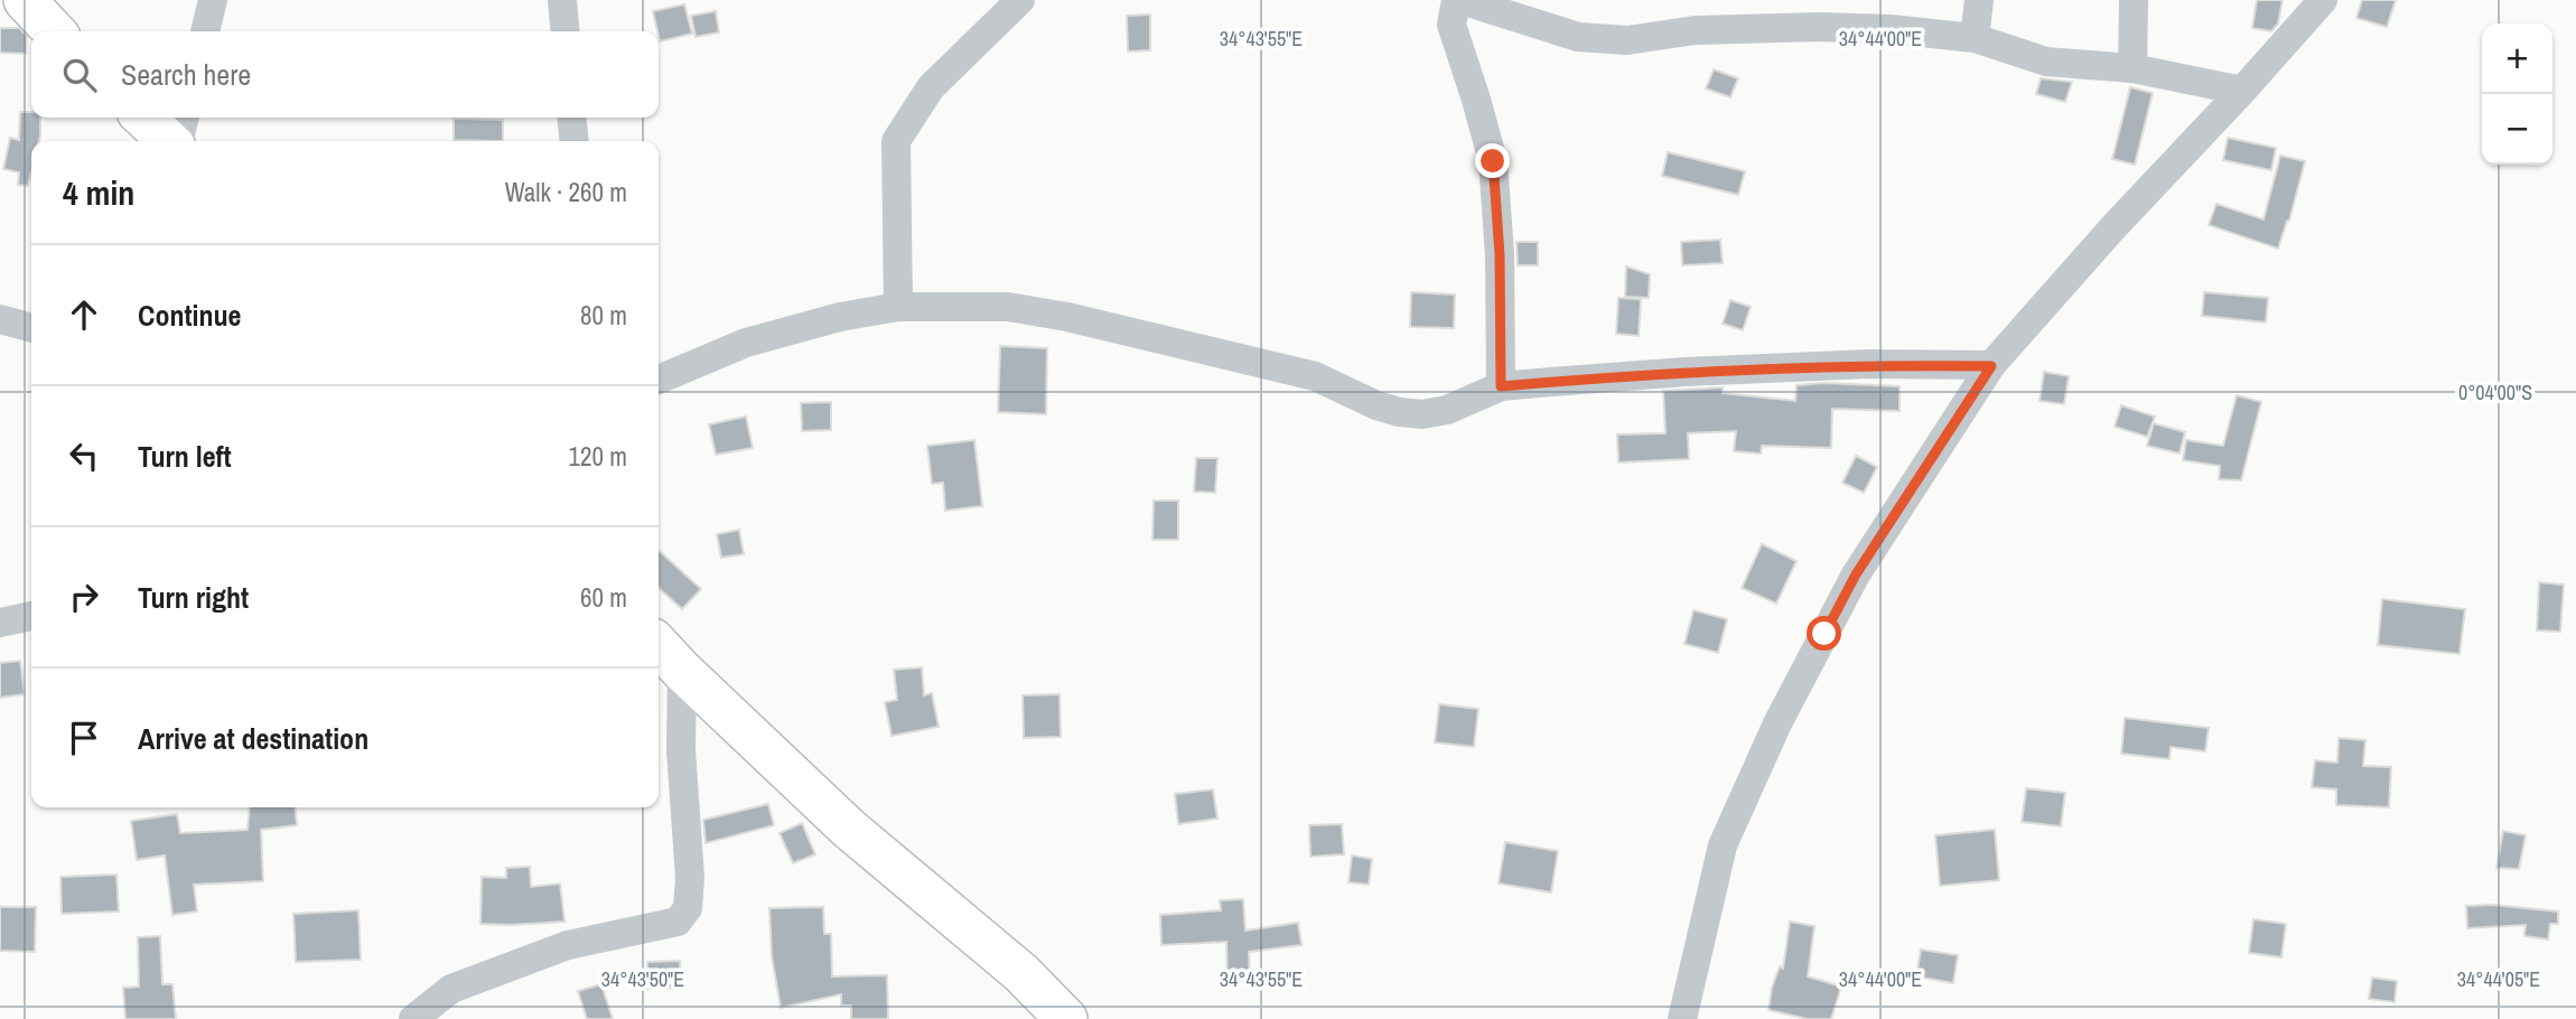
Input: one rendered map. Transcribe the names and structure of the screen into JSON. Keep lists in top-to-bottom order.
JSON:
{
  "page": {
    "map_buttons": ["+", "−"],
    "search": "Search here",
    "heading": ["4 min", "Walk · 260 m"],
    "list": [
      ["Continue", "80 m"],
      ["Turn left", "120 m"],
      ["Turn right", "60 m"],
      "Arrive at destination"
    ]
  },
  "coordinates": [
    "34°43'55\"E",
    "34°44'00\"E",
    "0°04'00\"S",
    "34°43'50\"E",
    "34°44'05\"E"
  ]
}
